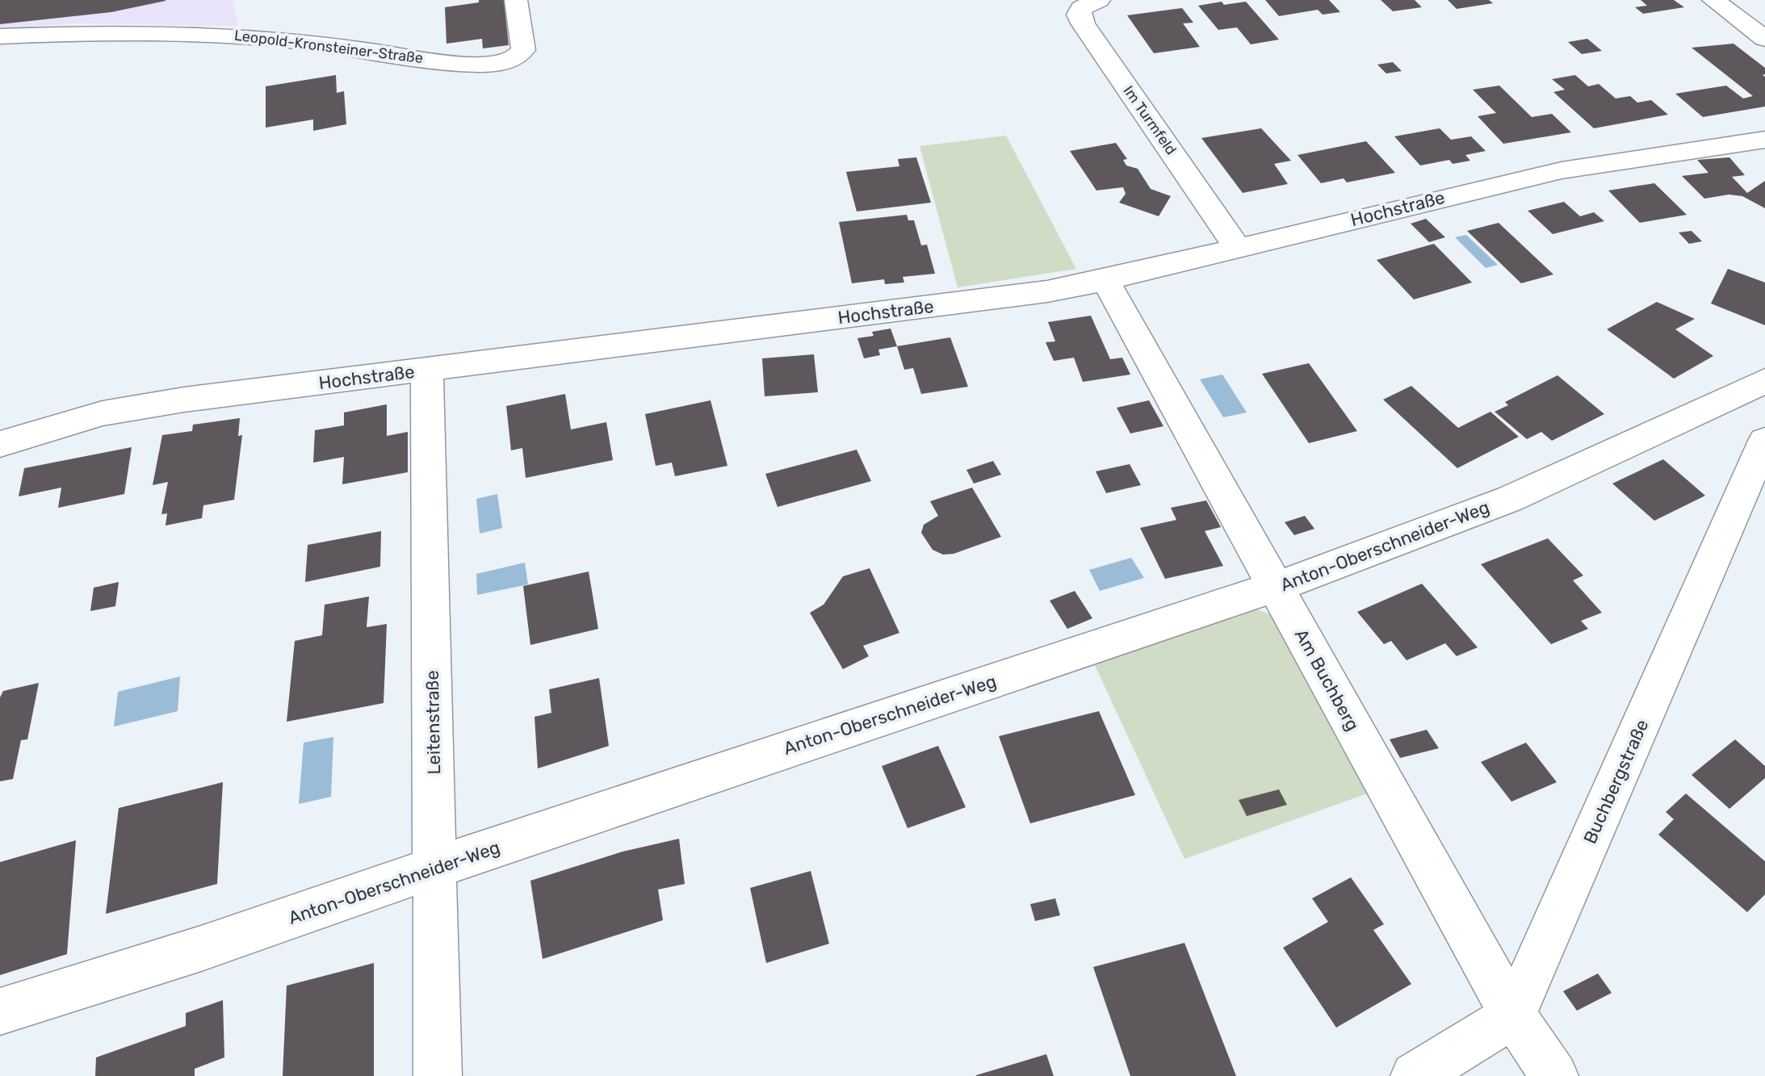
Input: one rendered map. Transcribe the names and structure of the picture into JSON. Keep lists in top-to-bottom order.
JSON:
{
  "streets": {
    "street": [
      "Leopold-Kronsteiner-Straße",
      "Im Turmfeld",
      "Hochstraße",
      "Anton-Oberschneider-Weg",
      "Am Buchberg",
      "Leitenstraße",
      "Buchbergstraße"
    ]
  },
  "crossings": [
    ["Im Turmfeld", "Hochstraße"],
    ["Hochstraße", "Am Buchberg"],
    ["Hochstraße", "Leitenstraße"],
    ["Anton-Oberschneider-Weg", "Am Buchberg"],
    ["Anton-Oberschneider-Weg", "Leitenstraße"],
    ["Am Buchberg", "Buchbergstraße"]
  ]
}
